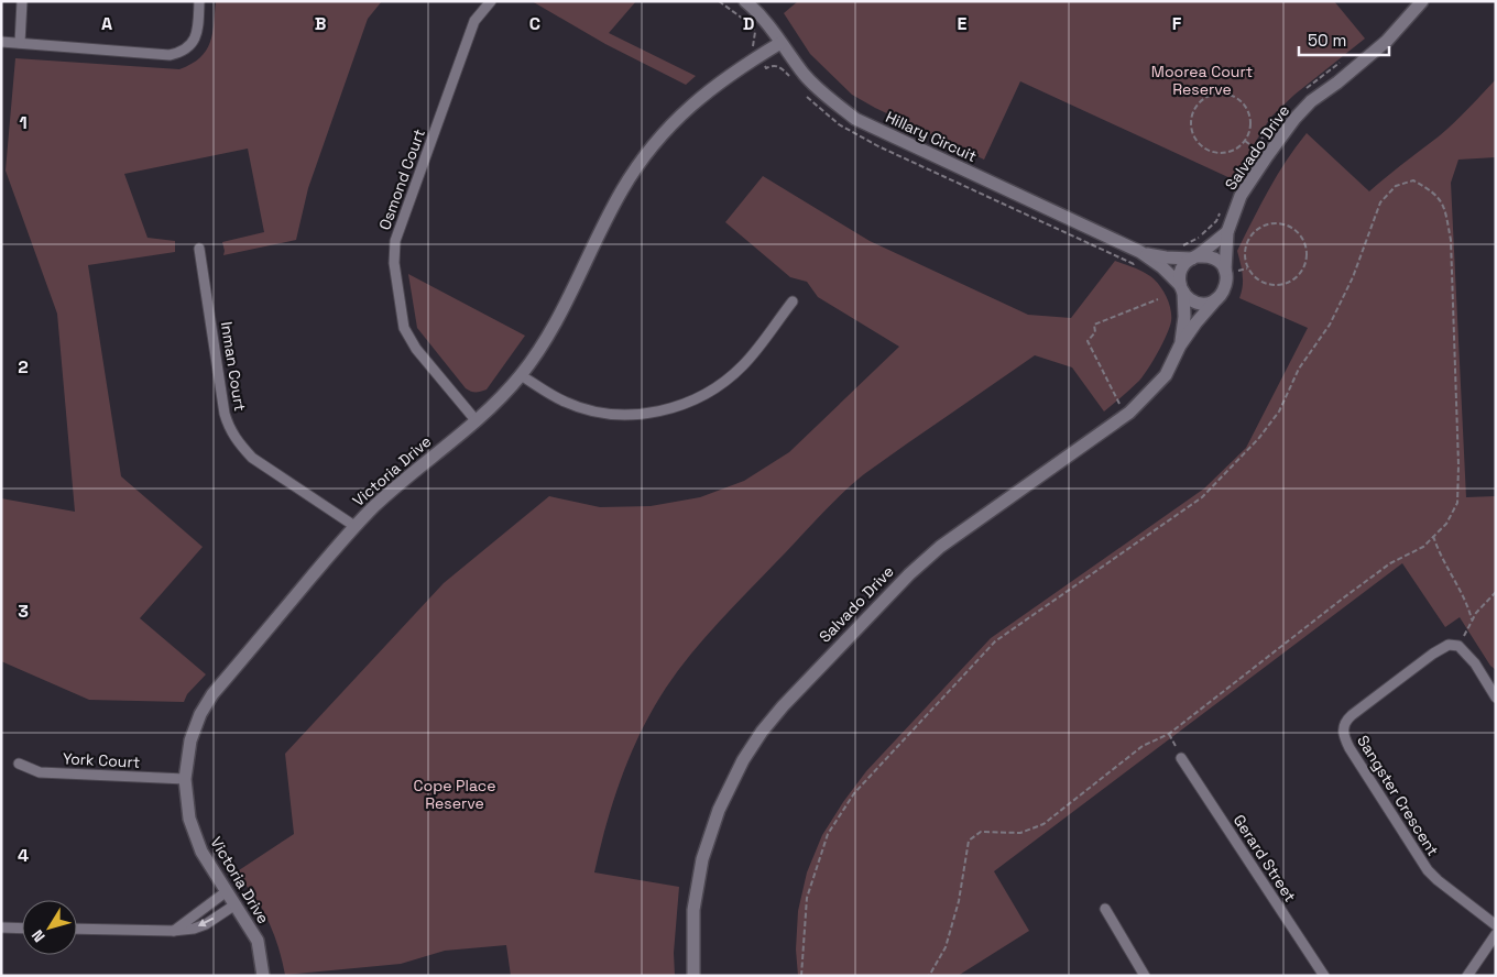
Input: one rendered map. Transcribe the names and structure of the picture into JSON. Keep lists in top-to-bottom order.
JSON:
{
  "streets": {
    "street": [
      "Hillary Circuit",
      "Salvado Drive",
      "Osmond Court",
      "Inman Court",
      "Victoria Drive",
      "York Court",
      "Sangster Crescent",
      "Gerard Street"
    ]
  },
  "crossings": [
    ["Hillary Circuit", "Salvado Drive"],
    ["Hillary Circuit", "Victoria Drive"],
    ["Osmond Court", "Victoria Drive"],
    ["Inman Court", "Victoria Drive"],
    ["Victoria Drive", "York Court"]
  ],
  "parks": ["Moorea Court Reserve", "Cope Place Reserve"],
  "scale_bar": "50 m",
  "north": "bottom left",
  "grid": {
    "columns": [
      "A",
      "B",
      "C",
      "D",
      "E",
      "F"
    ],
    "rows": [
      "1",
      "2",
      "3",
      "4"
    ]
  }
}
